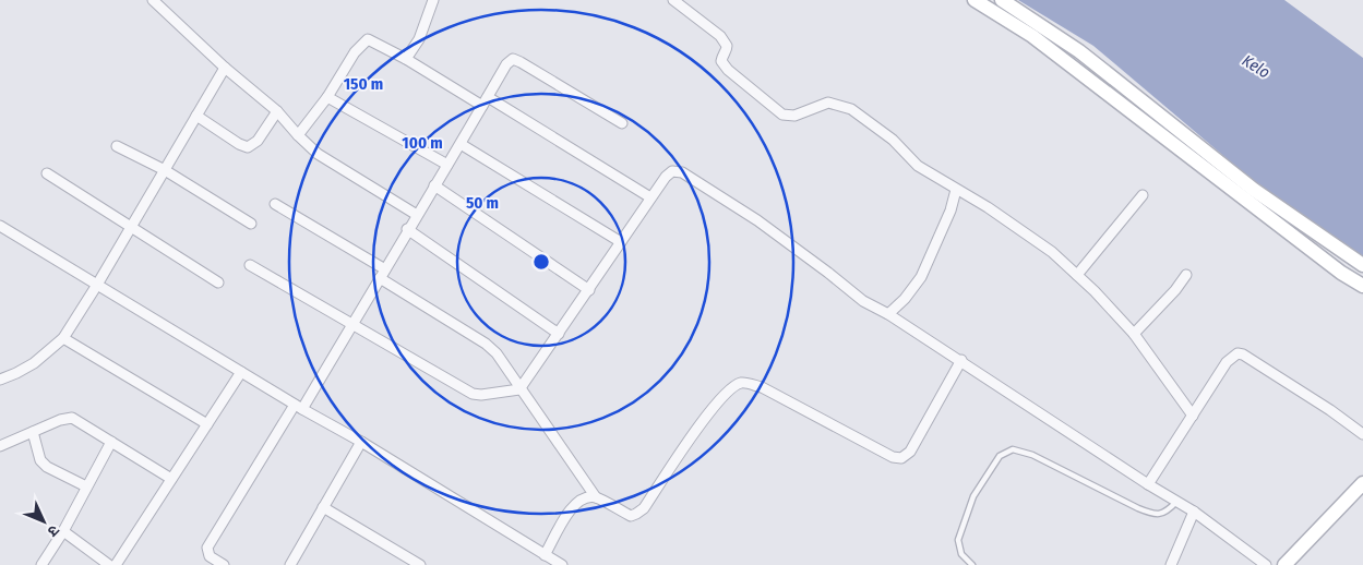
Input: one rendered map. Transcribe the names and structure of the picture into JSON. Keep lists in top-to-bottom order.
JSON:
{
  "water": ["Kelo"],
  "north": "bottom right",
  "rings": ["150 m", "100 m", "50 m"]
}
